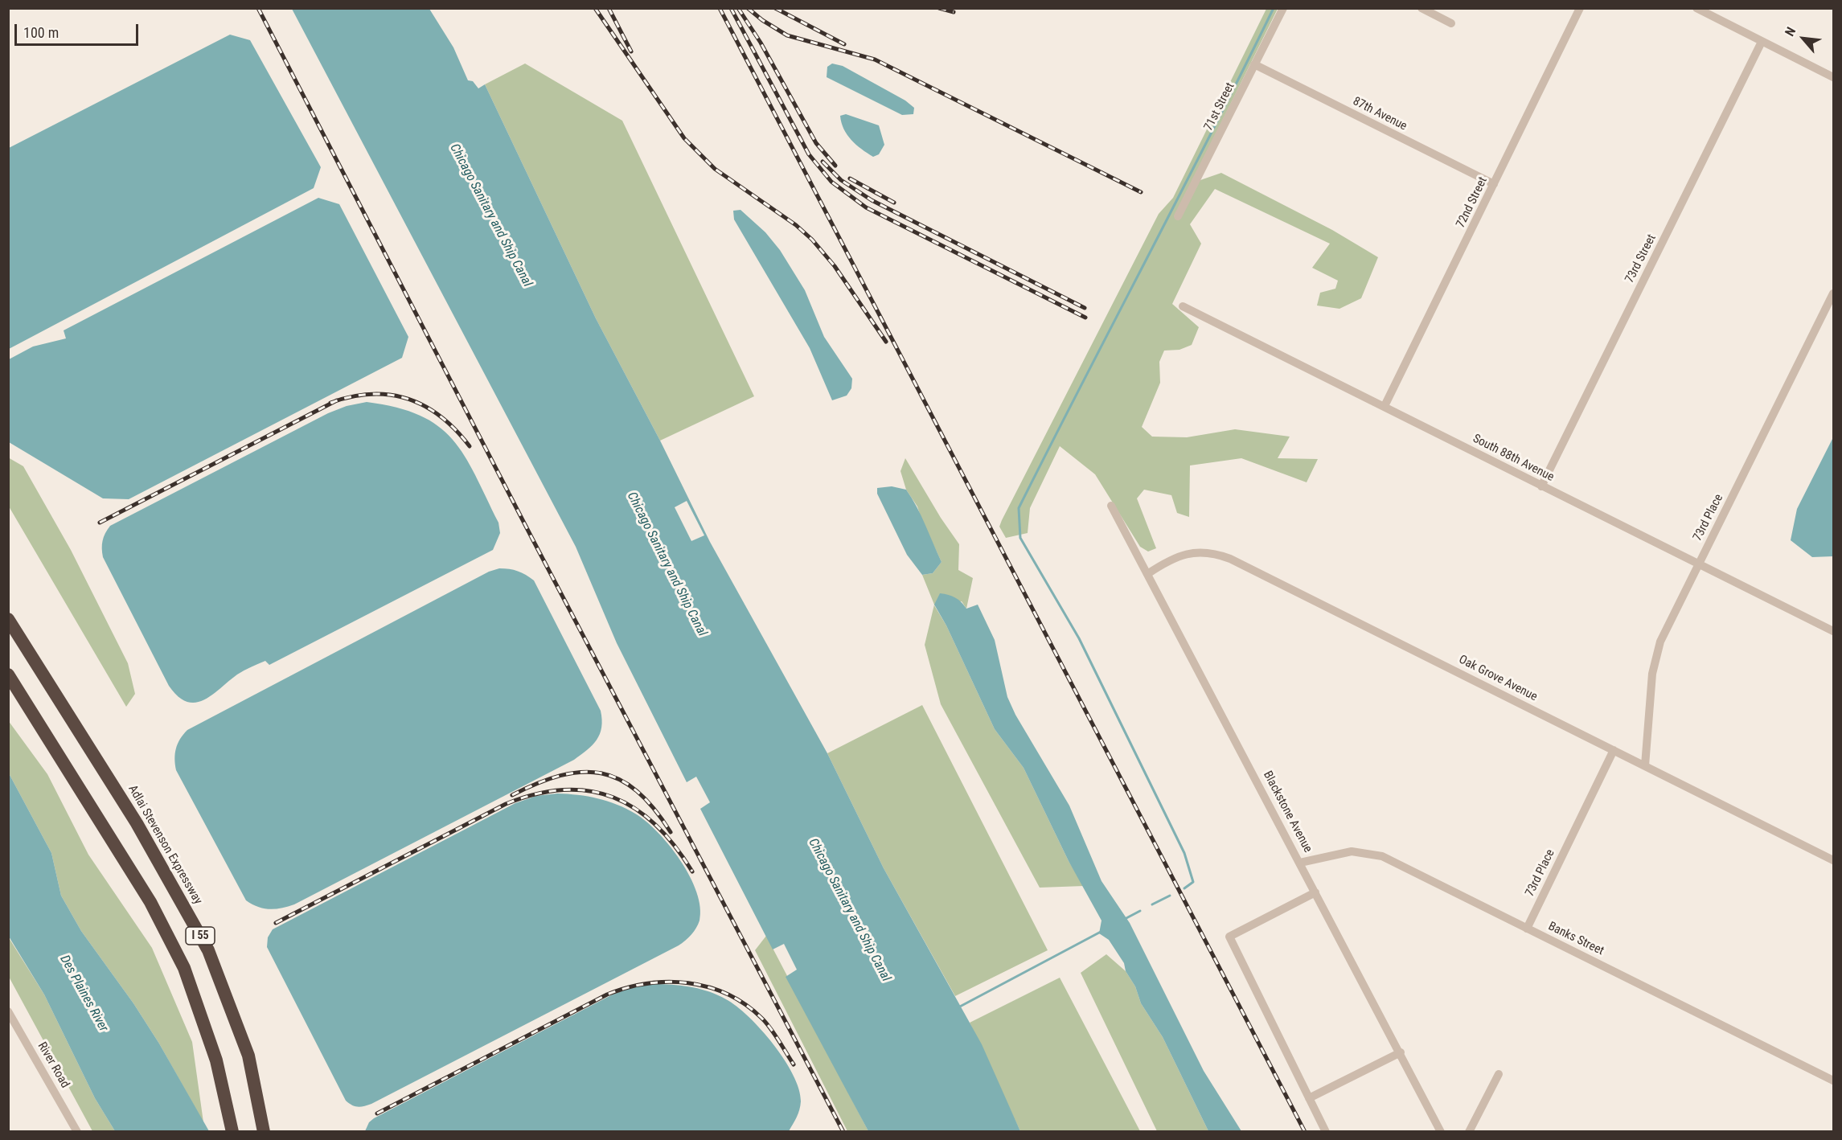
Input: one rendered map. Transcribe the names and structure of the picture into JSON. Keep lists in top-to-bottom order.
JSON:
{
  "streets": {
    "highway": ["Adlai Stevenson Expressway", "I 55"],
    "street": [
      "71st Street",
      "87th Avenue",
      "72nd Street",
      "73rd Street",
      "South 88th Avenue",
      "73rd Place",
      "Oak Grove Avenue",
      "Blackstone Avenue",
      "Banks Street",
      "River Road"
    ]
  },
  "crossings": [
    ["71st Street", "87th Avenue"],
    ["87th Avenue", "72nd Street"],
    ["72nd Street", "South 88th Avenue"],
    ["73rd Street", "South 88th Avenue"],
    ["South 88th Avenue", "73rd Place"],
    ["73rd Place", "Oak Grove Avenue"],
    ["73rd Place", "Banks Street"],
    ["Oak Grove Avenue", "Blackstone Avenue"],
    ["Blackstone Avenue", "Banks Street"]
  ],
  "water": ["Chicago Sanitary and Ship Canal", "Des Plaines River"],
  "scale_bar": "100 m",
  "north": "top left"
}
